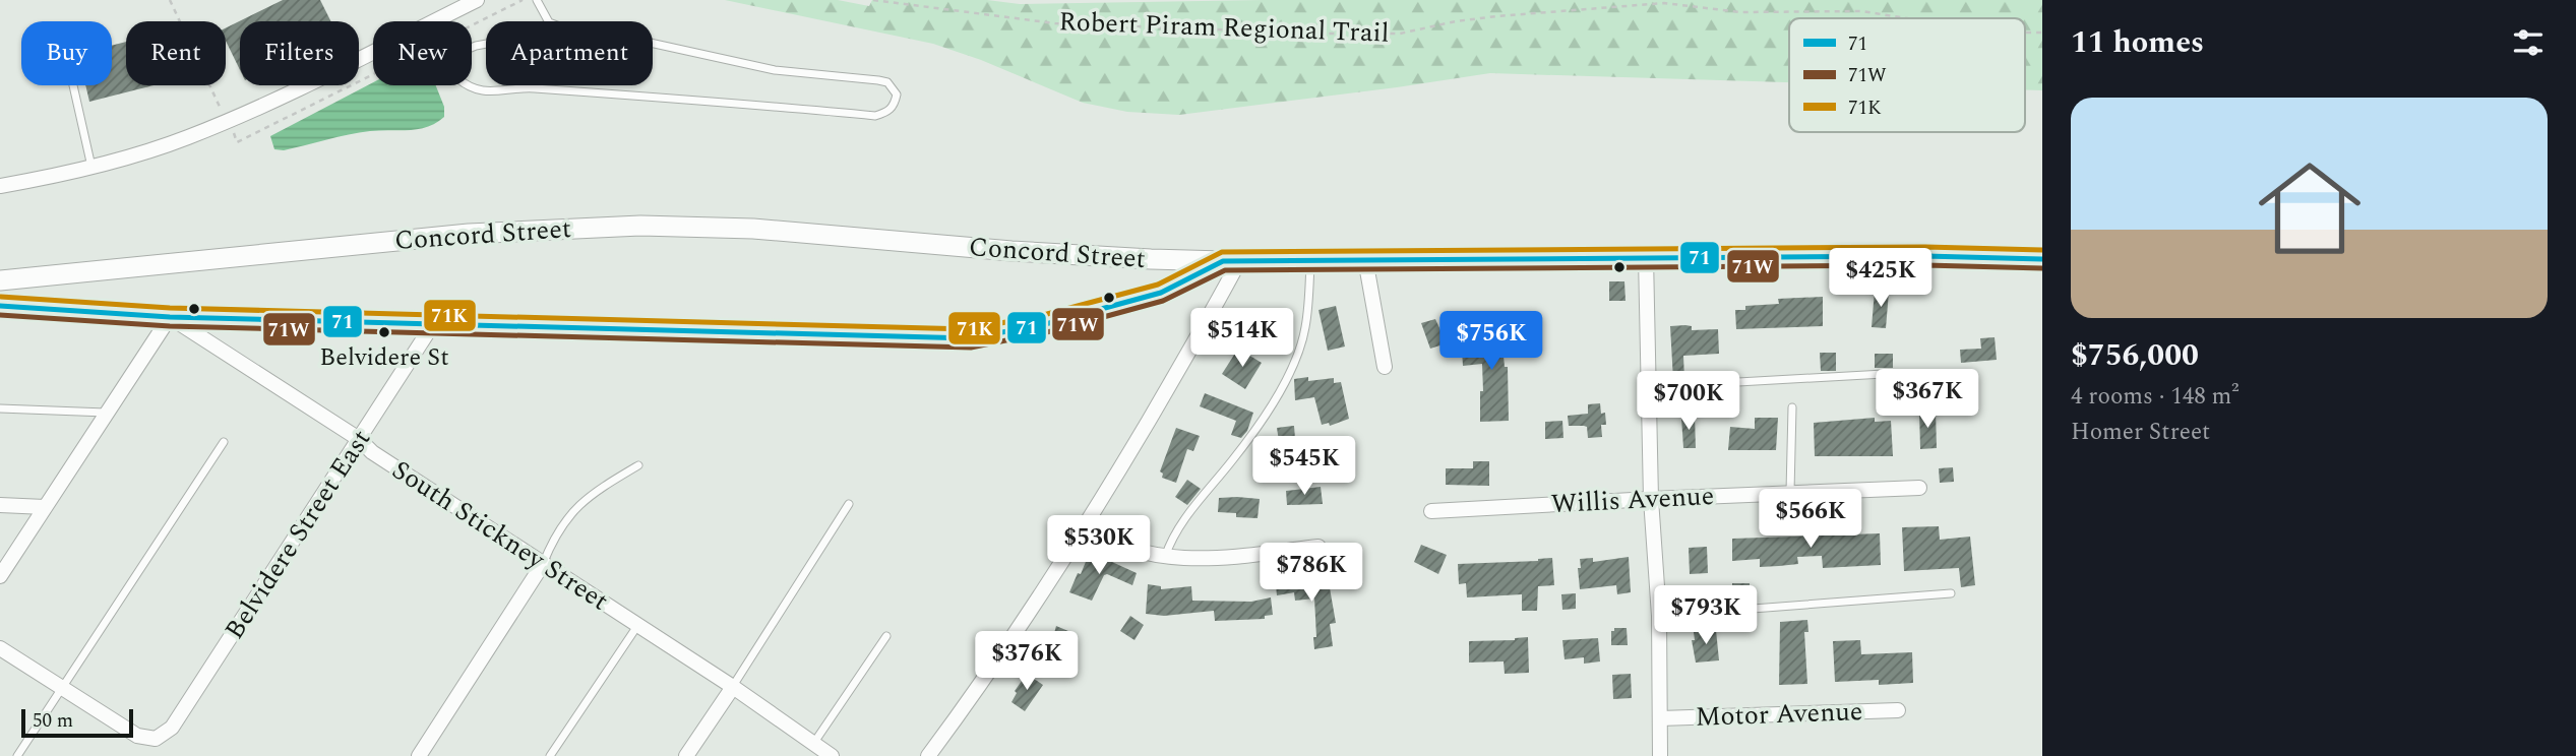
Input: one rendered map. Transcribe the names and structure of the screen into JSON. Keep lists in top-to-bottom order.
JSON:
{
  "streets": {
    "main road": ["Concord Street"],
    "street": [
      "Willis Avenue",
      "Belvidere Street East",
      "South Stickney Street",
      "Motor Avenue"
    ],
    "path": ["Robert Piram Regional Trail"]
  },
  "crossings": [
    ["Concord Street", "Belvidere Street East"],
    ["Concord Street", "South Stickney Street"],
    ["Belvidere Street East", "South Stickney Street"]
  ],
  "places": ["Belvidere St"],
  "lines": ["transit line 71K", "transit line 71", "transit line 71W"],
  "legend": ["71", "71W", "71K"],
  "scale_bar": "50 m",
  "page": {
    "heading": "11 homes",
    "chip": [
      "Buy",
      "Rent",
      "Filters",
      "New",
      "Apartment"
    ],
    "list": [
      {
        "name": "$756,000",
        "note": "4 rooms · 148 m² · Homer Street"
      }
    ],
    "price": [
      "$425K",
      "$514K",
      "$756K",
      "$367K",
      "$700K",
      "$545K",
      "$566K",
      "$530K",
      "$786K",
      "$793K",
      "$376K"
    ],
    "scale": "50 m"
  }
}
